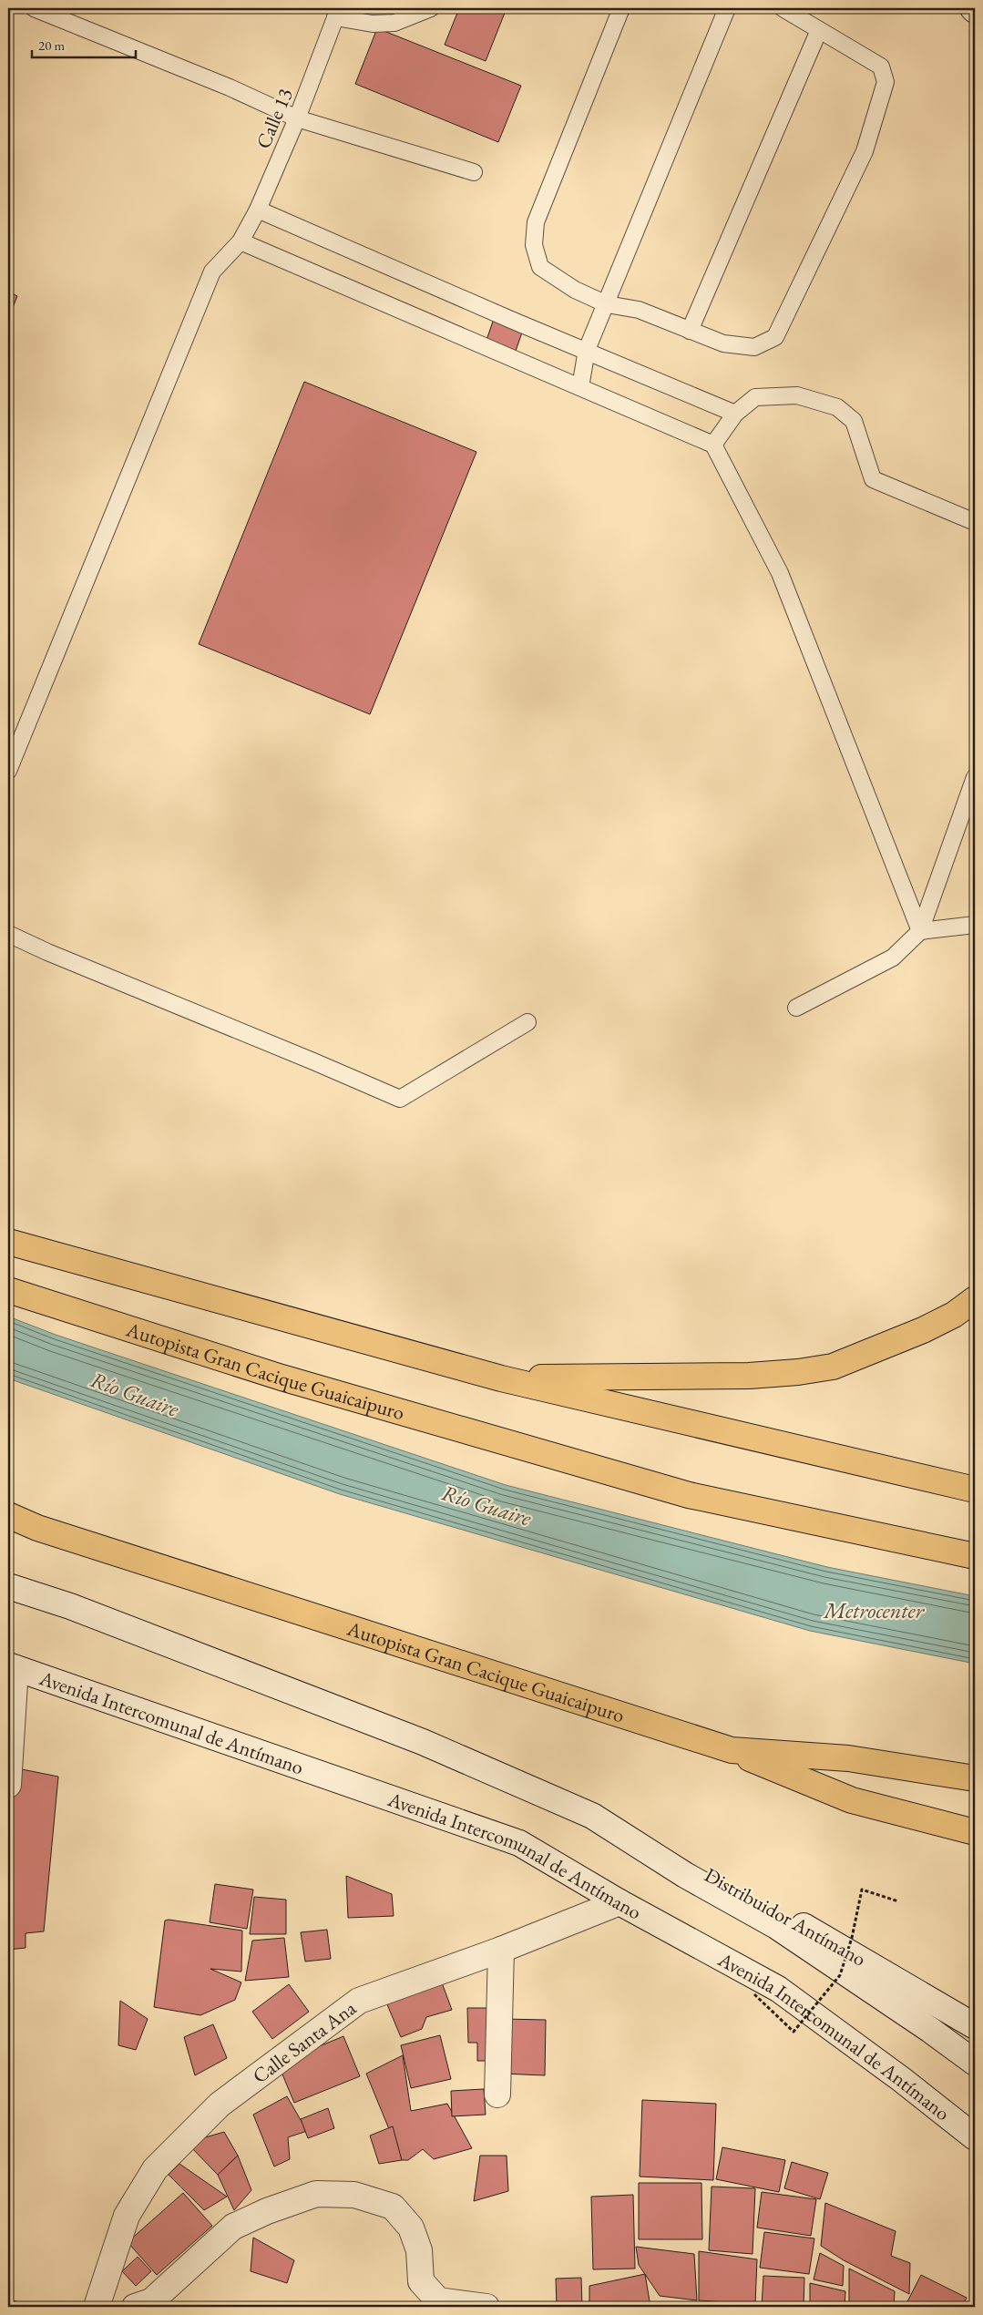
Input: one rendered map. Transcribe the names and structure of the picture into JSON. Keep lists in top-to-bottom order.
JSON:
{
  "streets": {
    "highway": ["Autopista Gran Cacique Guaicaipuro"],
    "main road": ["Avenida Intercomunal de Antímano", "Distribuidor Antímano", "Calle Santa Ana"],
    "lane": ["Calle 13"]
  },
  "crossings": [
    ["Avenida Intercomunal de Antímano", "Calle Santa Ana"]
  ],
  "water": ["Río Guaire", "Metrocenter"],
  "scale_bar": "20 m"
}
